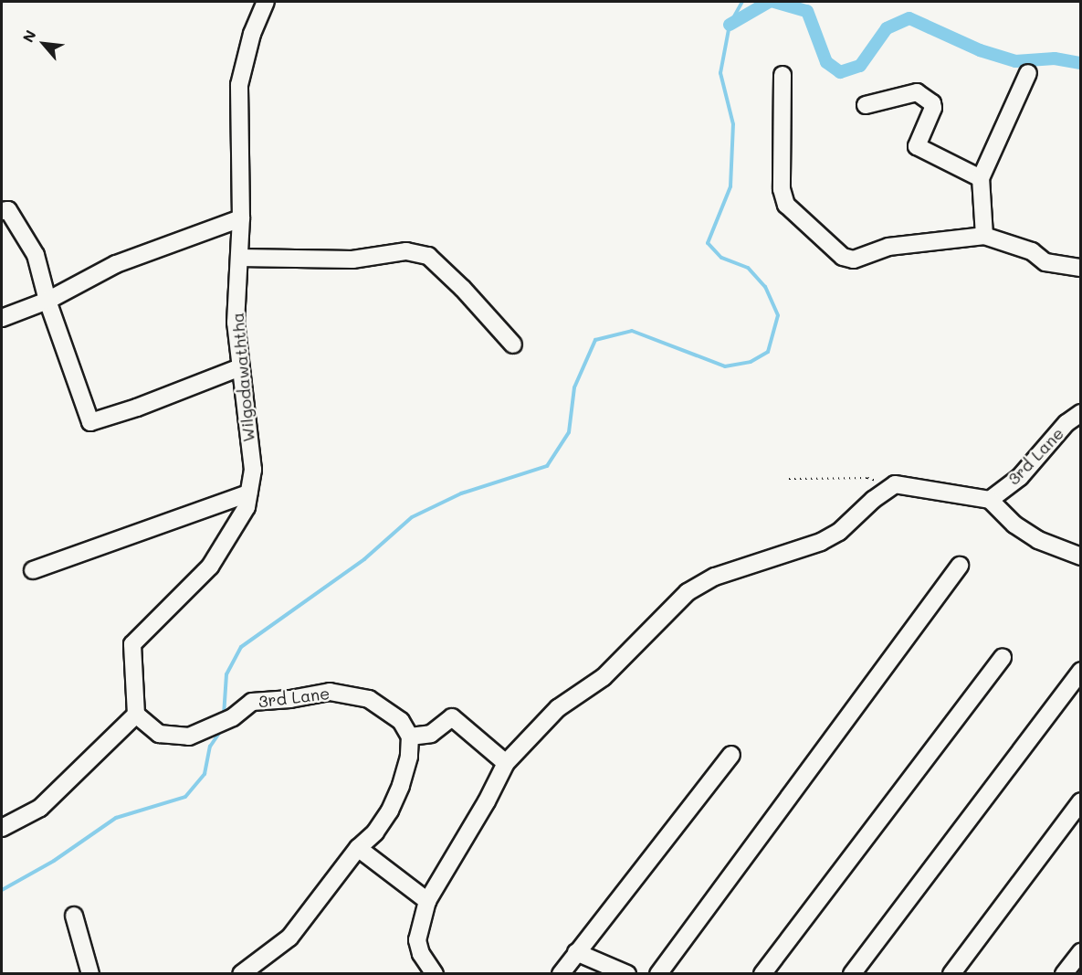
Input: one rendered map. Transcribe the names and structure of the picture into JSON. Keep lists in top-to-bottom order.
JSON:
{
  "streets": {
    "street": ["Wilgodawaththa", "3rd Lane"]
  },
  "crossings": [
    ["Wilgodawaththa", "3rd Lane"]
  ],
  "north": "top left"
}
